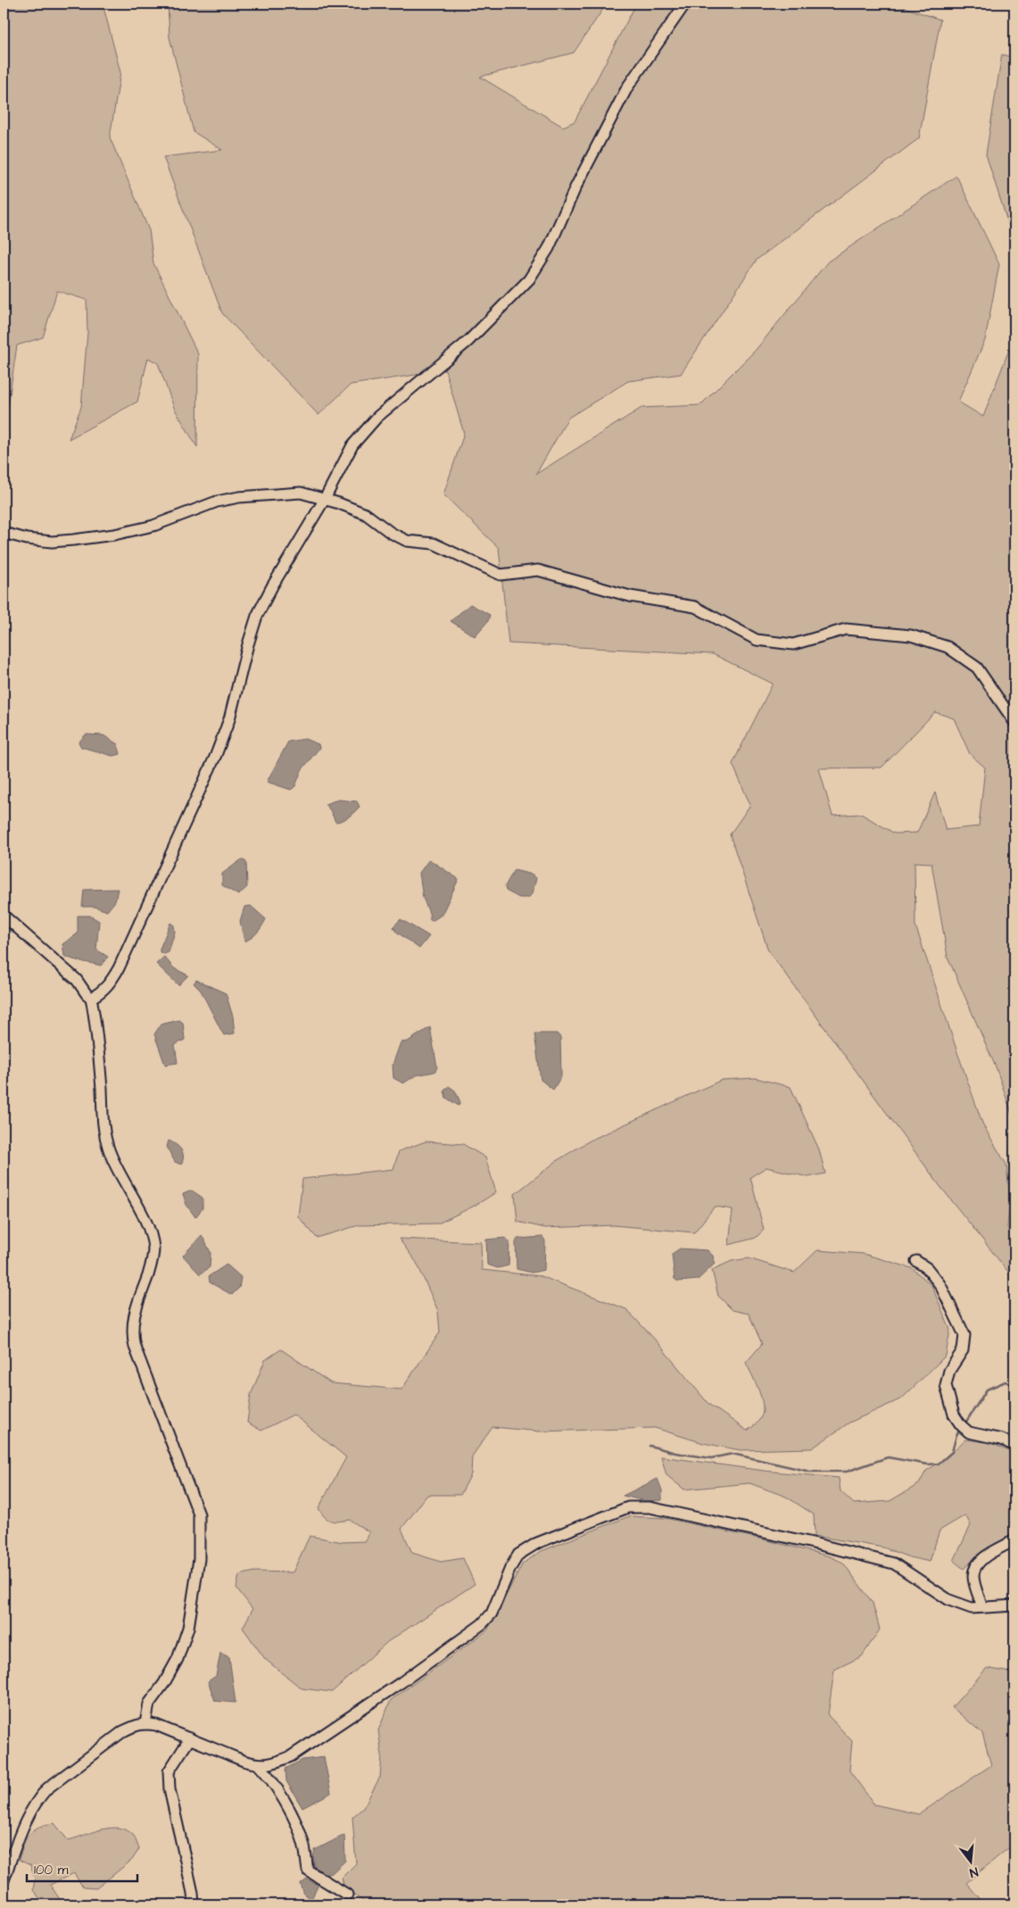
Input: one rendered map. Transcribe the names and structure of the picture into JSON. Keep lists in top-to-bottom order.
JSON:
{
  "scale_bar": "100 m",
  "north": "bottom"
}
